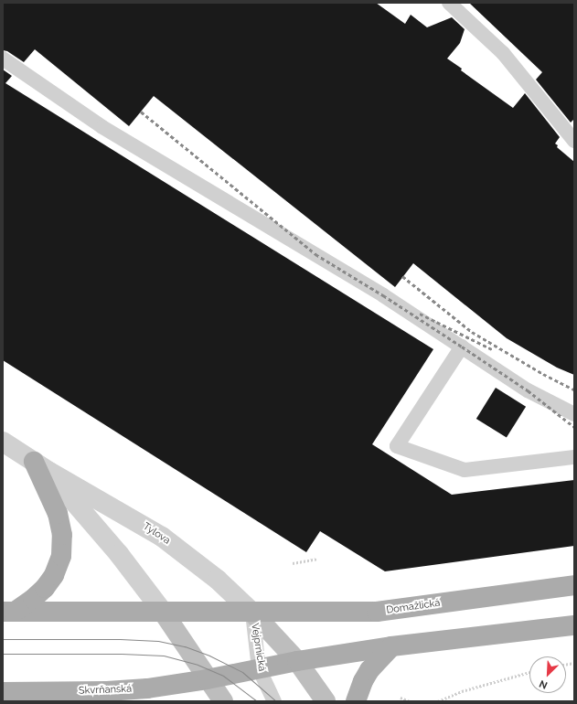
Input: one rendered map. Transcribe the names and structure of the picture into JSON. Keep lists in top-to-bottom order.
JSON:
{
  "streets": {
    "main road": ["Domažlická", "Skvrňanská"],
    "street": ["Tylova"],
    "lane": ["Vejprnická"]
  },
  "crossings": [
    ["Tylova", "Domažlická"],
    ["Tylova", "Vejprnická"],
    ["Domažlická", "Vejprnická"],
    ["Vejprnická", "Skvrňanská"]
  ],
  "north": "bottom left"
}
